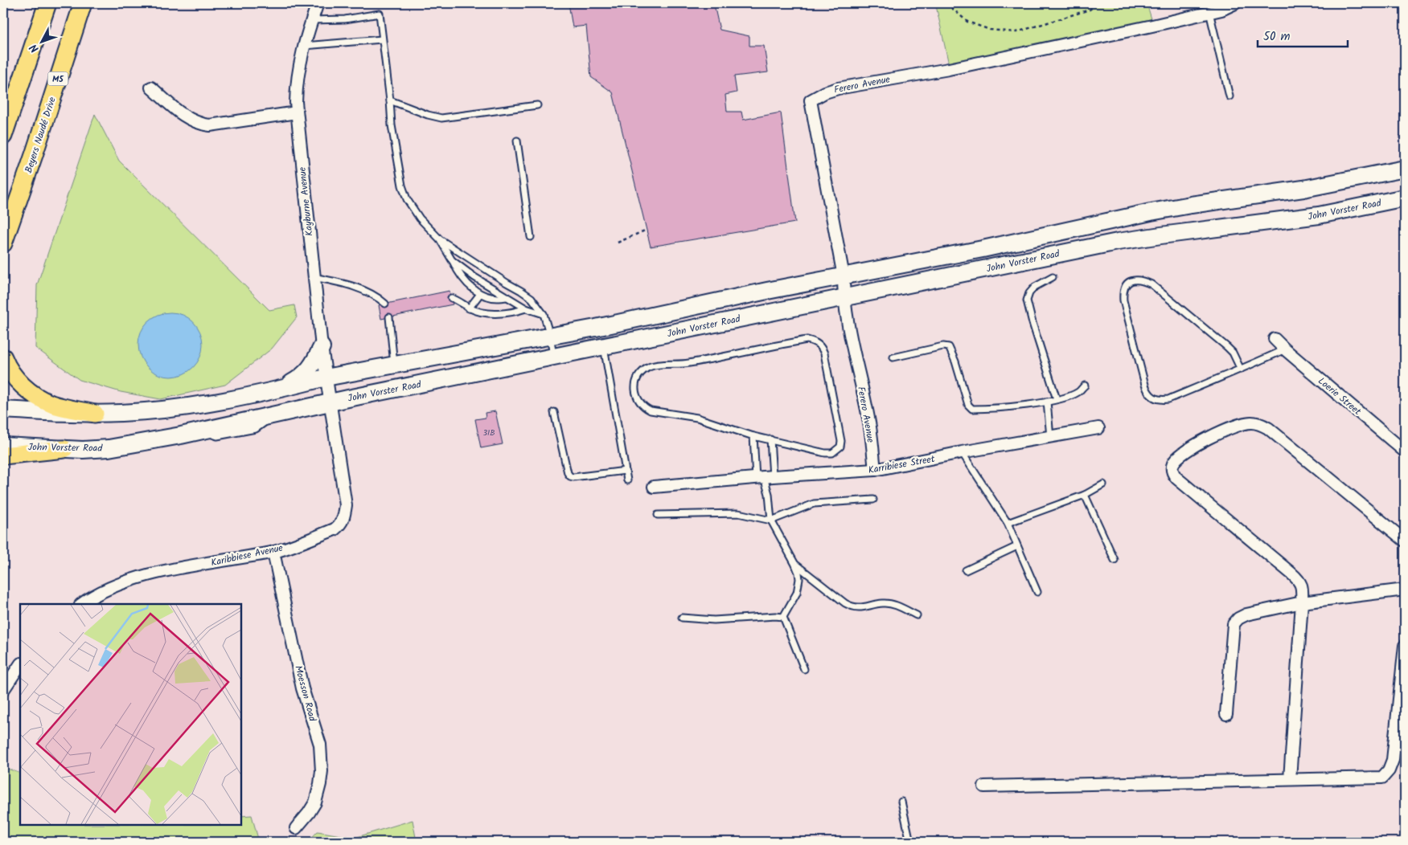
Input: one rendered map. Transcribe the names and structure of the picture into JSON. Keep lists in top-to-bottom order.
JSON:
{
  "streets": {
    "main road": ["M5", "Beyers Naudé Drive", "John Vorster Road"],
    "street": [
      "Ferero Avenue",
      "Kayburne Avenue",
      "Loerie Street",
      "Karribiese Street",
      "Karibbiese Avenue",
      "Moesson Road"
    ]
  },
  "crossings": [
    ["Ferero Avenue", "John Vorster Road"],
    ["Ferero Avenue", "Karribiese Street"],
    ["Kayburne Avenue", "John Vorster Road"],
    ["Kayburne Avenue", "Karibbiese Avenue"],
    ["John Vorster Road", "Karibbiese Avenue"],
    ["Karibbiese Avenue", "Moesson Road"]
  ],
  "house_numbers": ["31B"],
  "scale_bar": "50 m",
  "north": "bottom left"
}
